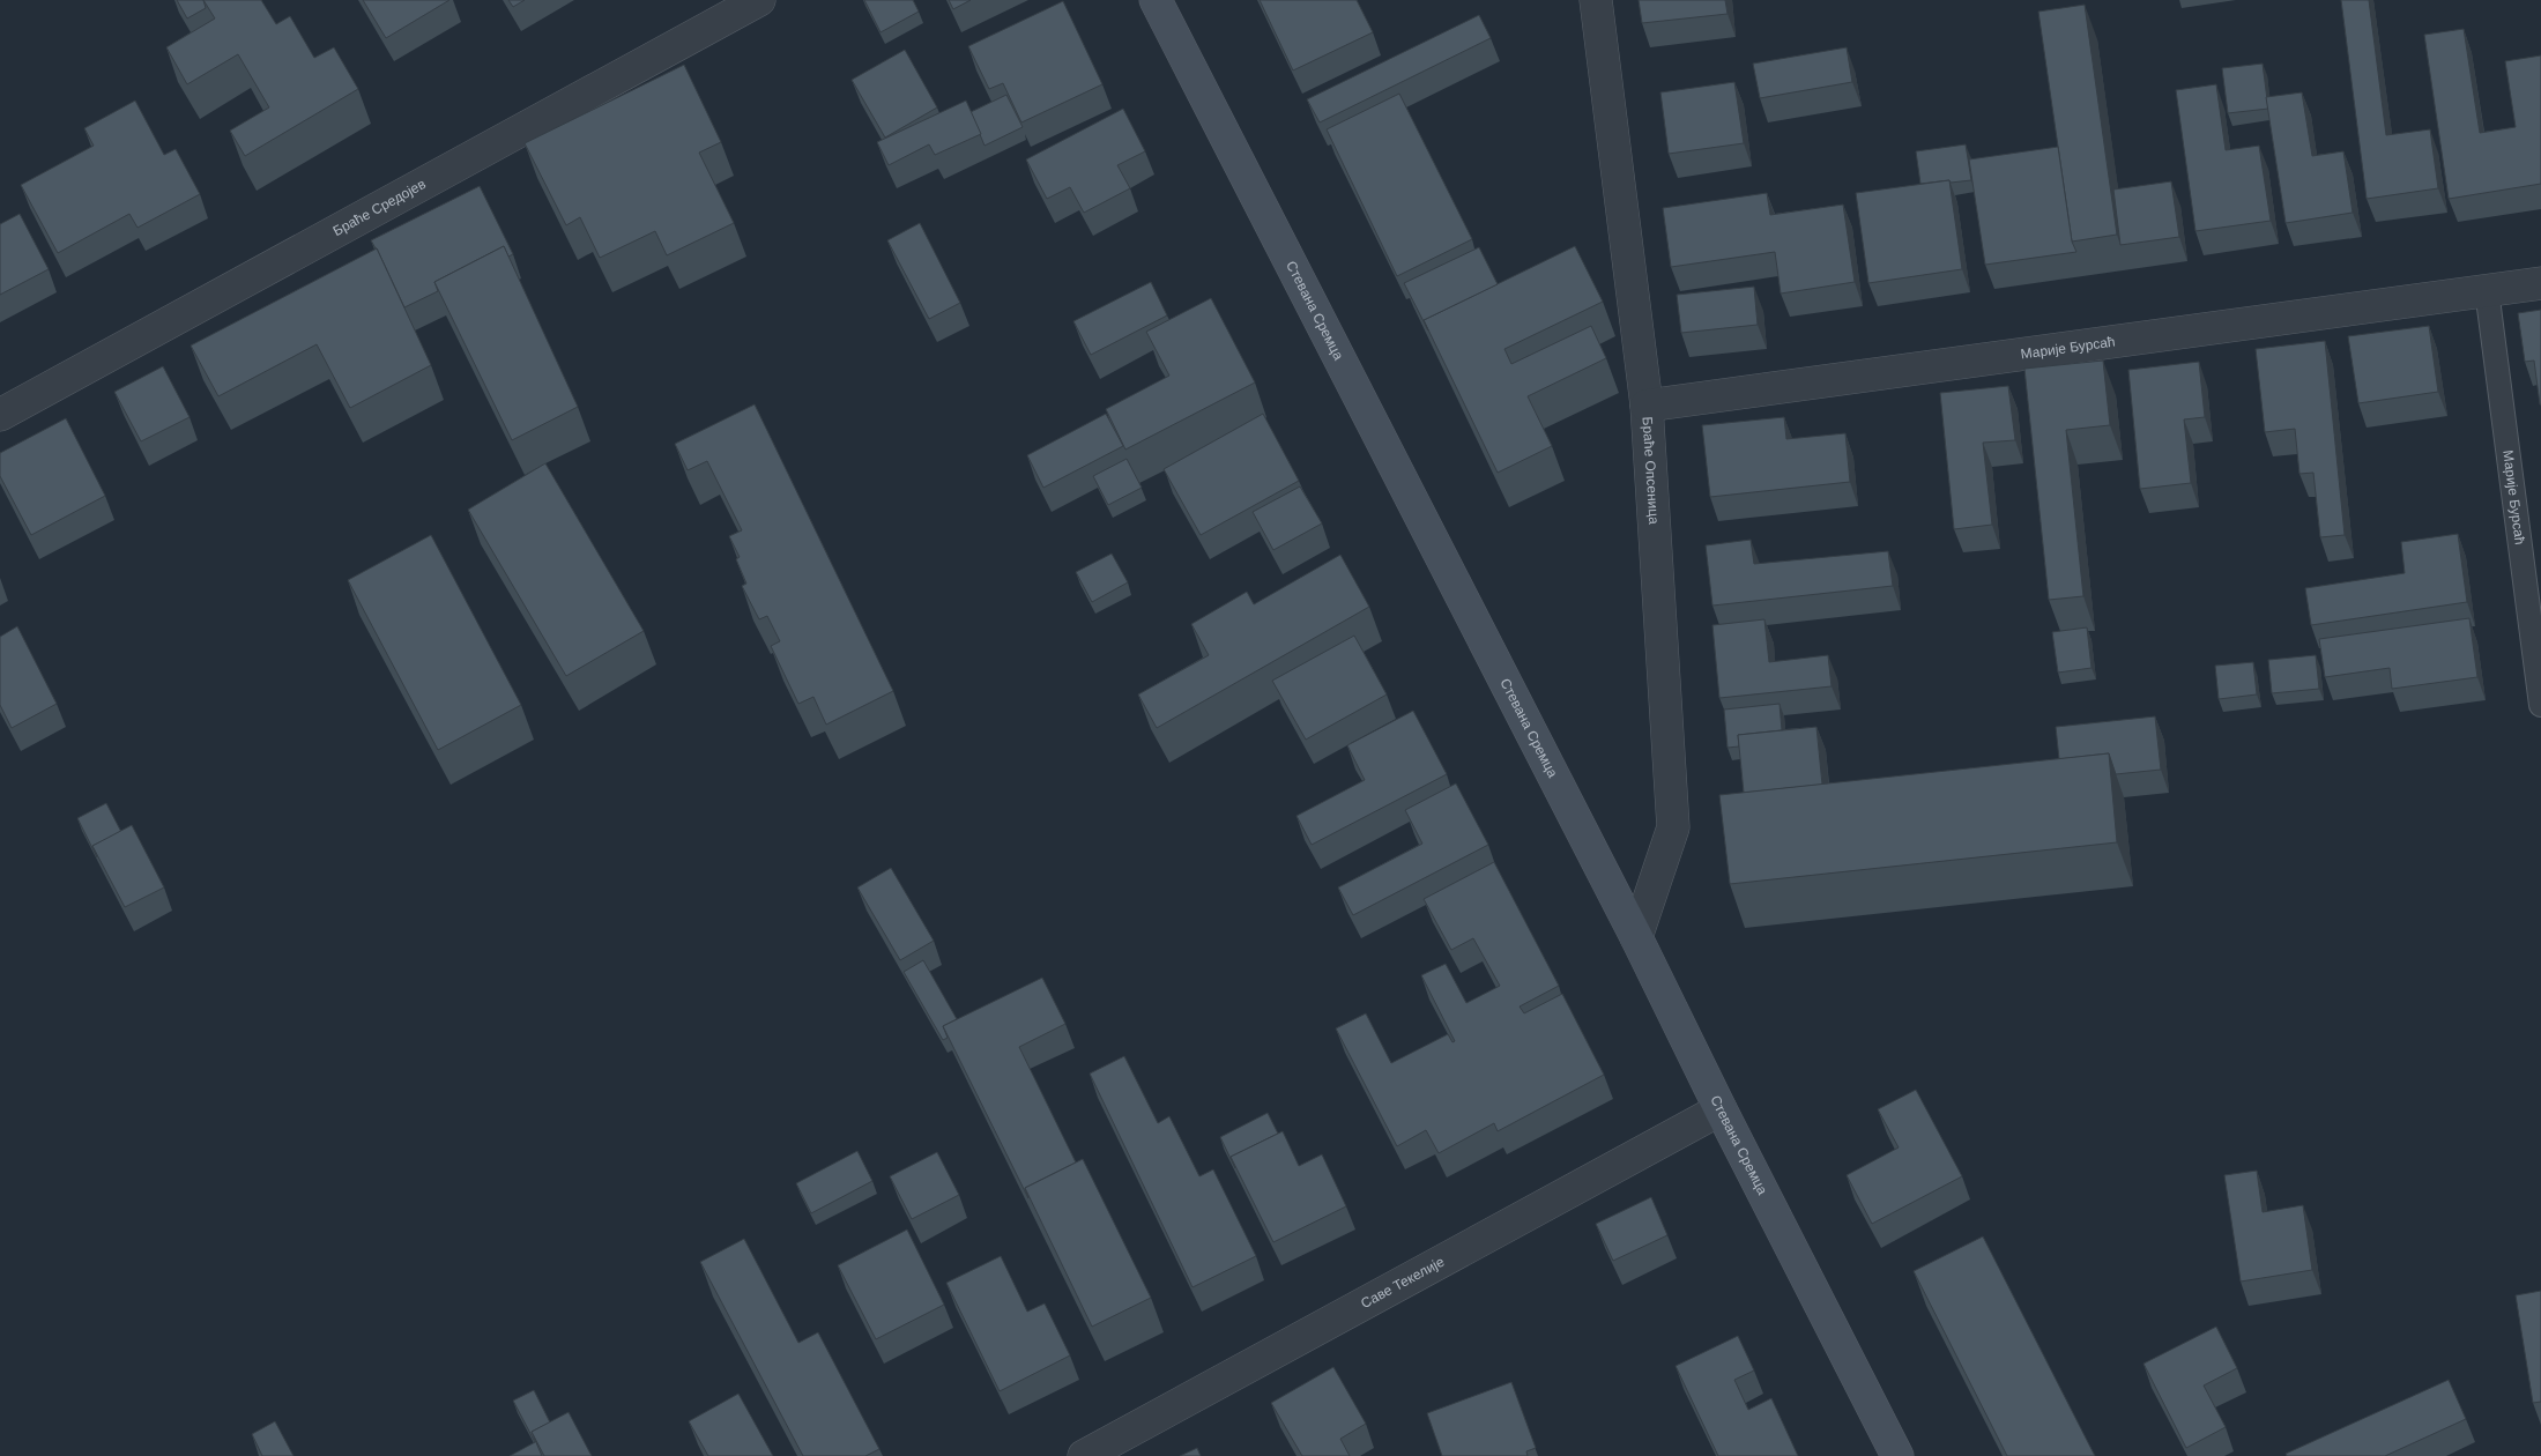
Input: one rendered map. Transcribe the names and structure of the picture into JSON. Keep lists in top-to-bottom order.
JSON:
{
  "streets": {
    "street": [
      "Браће Средојев",
      "Стевана Сремца",
      "Марије Бурсаћ",
      "Браће Опсеница",
      "Саве Текелије"
    ]
  },
  "crossings": [
    ["Стевана Сремца", "Браће Опсеница"],
    ["Стевана Сремца", "Саве Текелије"],
    ["Марије Бурсаћ", "Браће Опсеница"]
  ]
}
